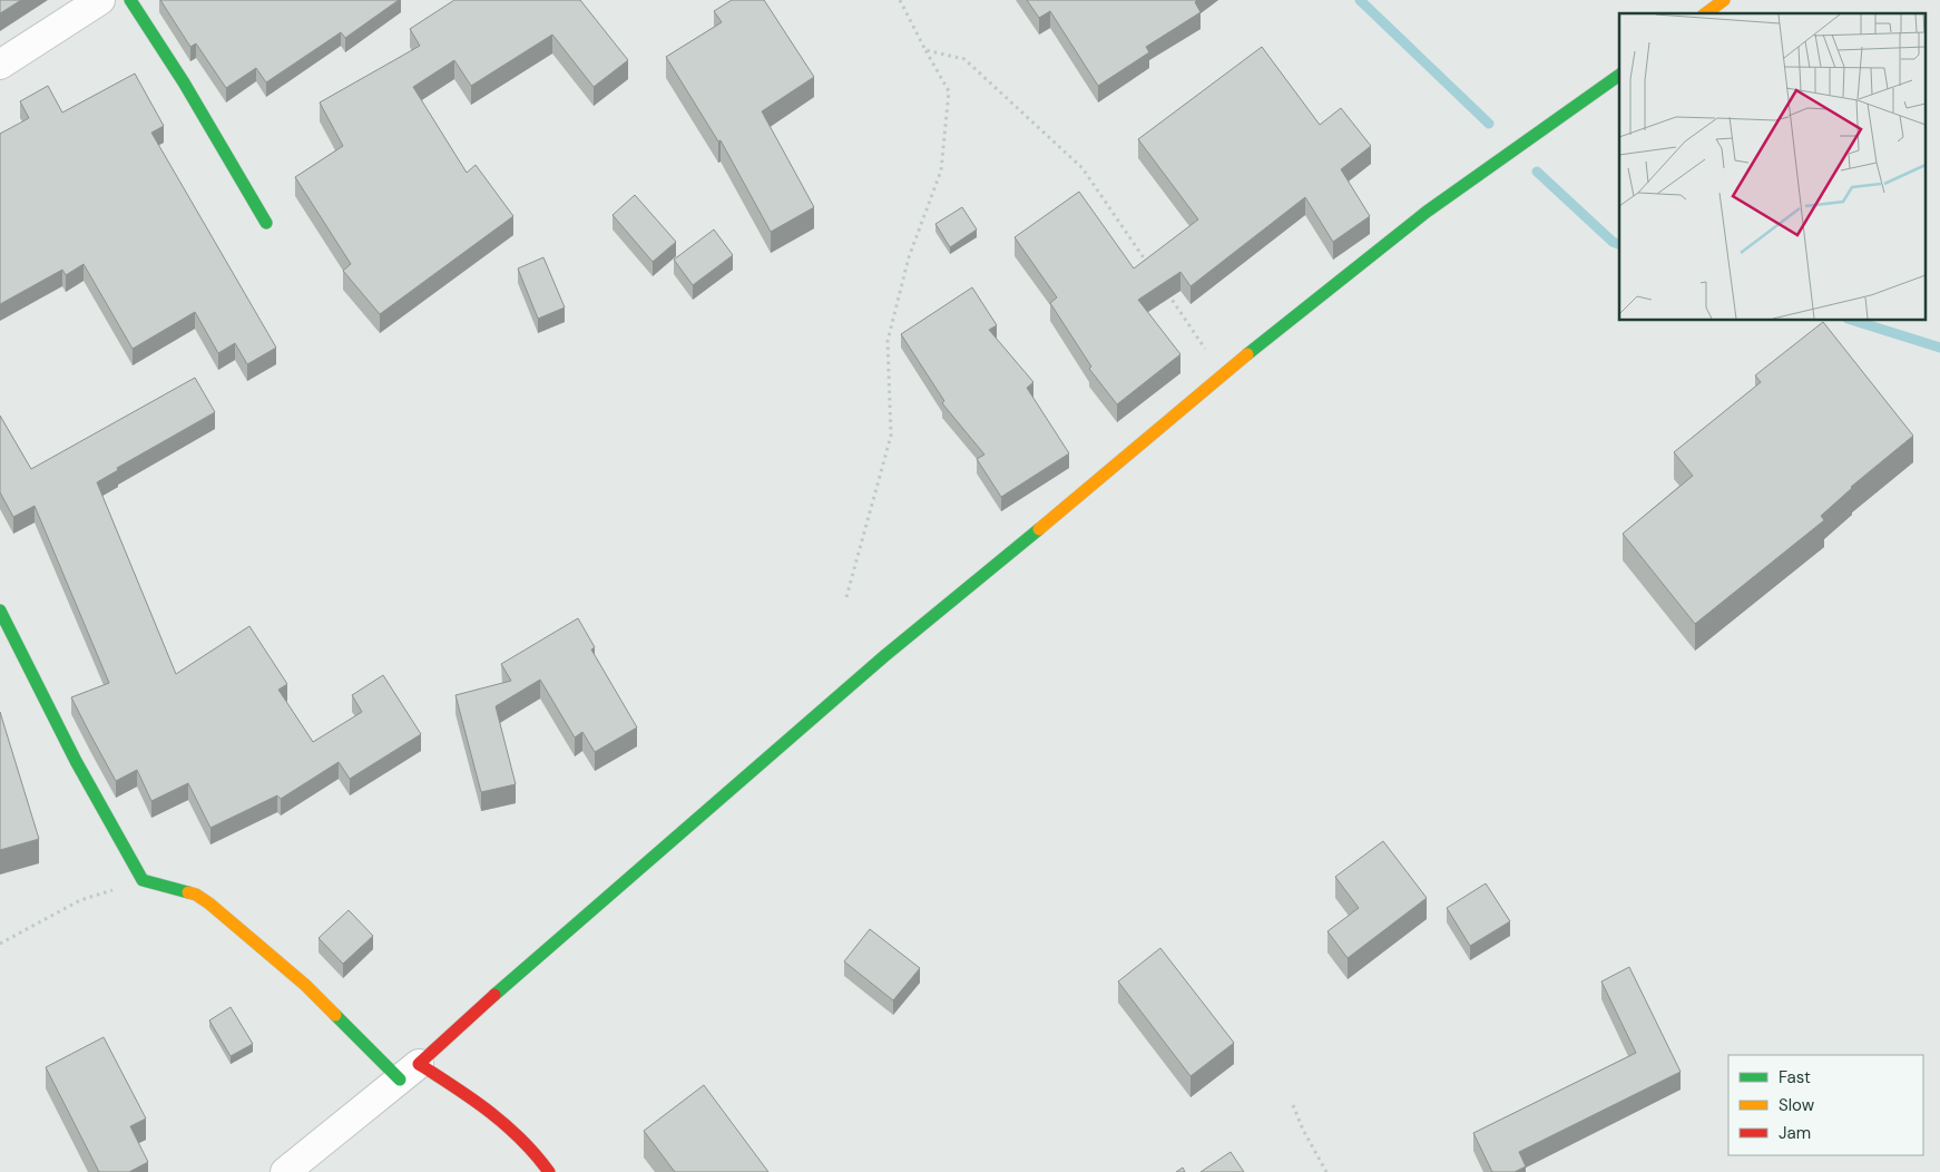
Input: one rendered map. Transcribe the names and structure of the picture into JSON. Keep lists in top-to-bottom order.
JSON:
{
  "legend": ["Fast", "Slow", "Jam"]
}
